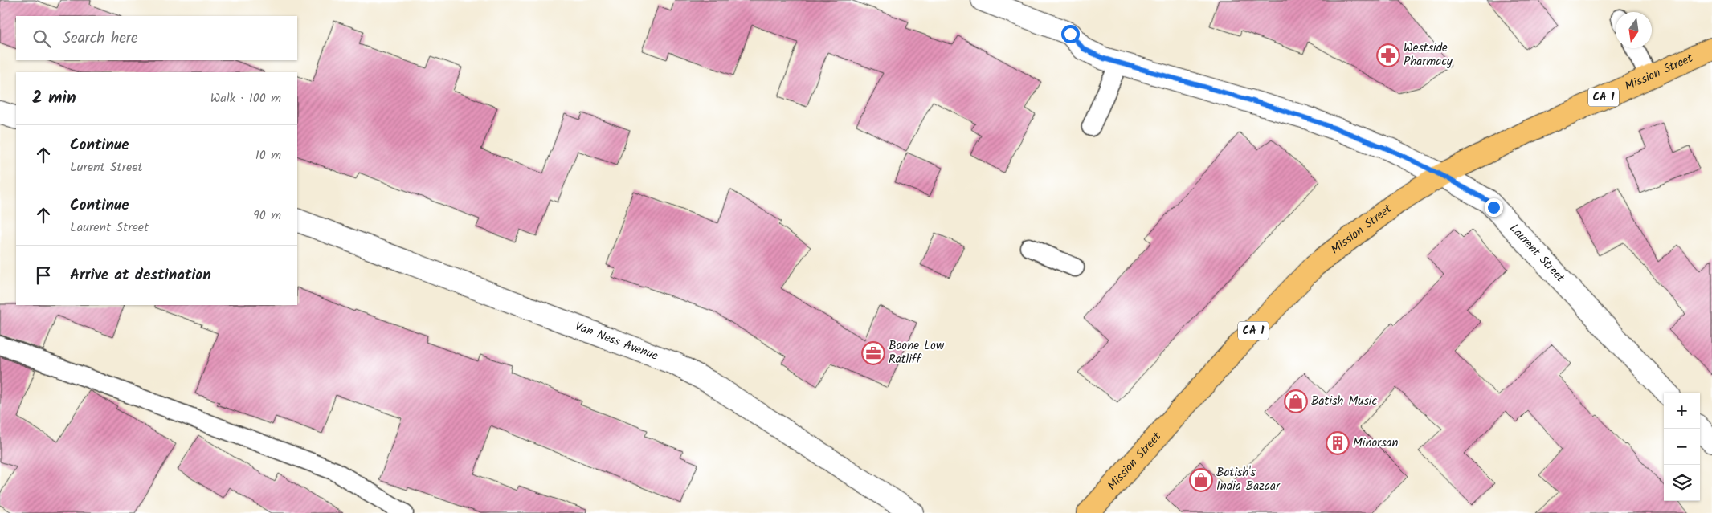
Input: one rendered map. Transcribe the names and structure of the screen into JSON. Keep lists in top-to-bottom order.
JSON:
{
  "streets": {
    "highway": ["Mission Street", "CA 1"],
    "street": ["Laurent Street", "Van Ness Avenue"]
  },
  "crossings": [
    ["Mission Street", "Laurent Street"]
  ],
  "places": {
    "pharmacy": ["Westside Pharmacy"],
    "office": ["Boone Low Ratliff"],
    "shop": ["Batish Music", "Batish's India Bazaar"],
    "building": ["Minorsan"]
  },
  "north": "bottom",
  "page": {
    "search": "Search here",
    "heading": ["2 min", "Walk · 100 m"],
    "list": [
      ["Continue", "Lurent Street", "10 m"],
      ["Continue", "Laurent Street", "90 m"],
      "Arrive at destination"
    ],
    "map_buttons": ["+", "−"]
  }
}
